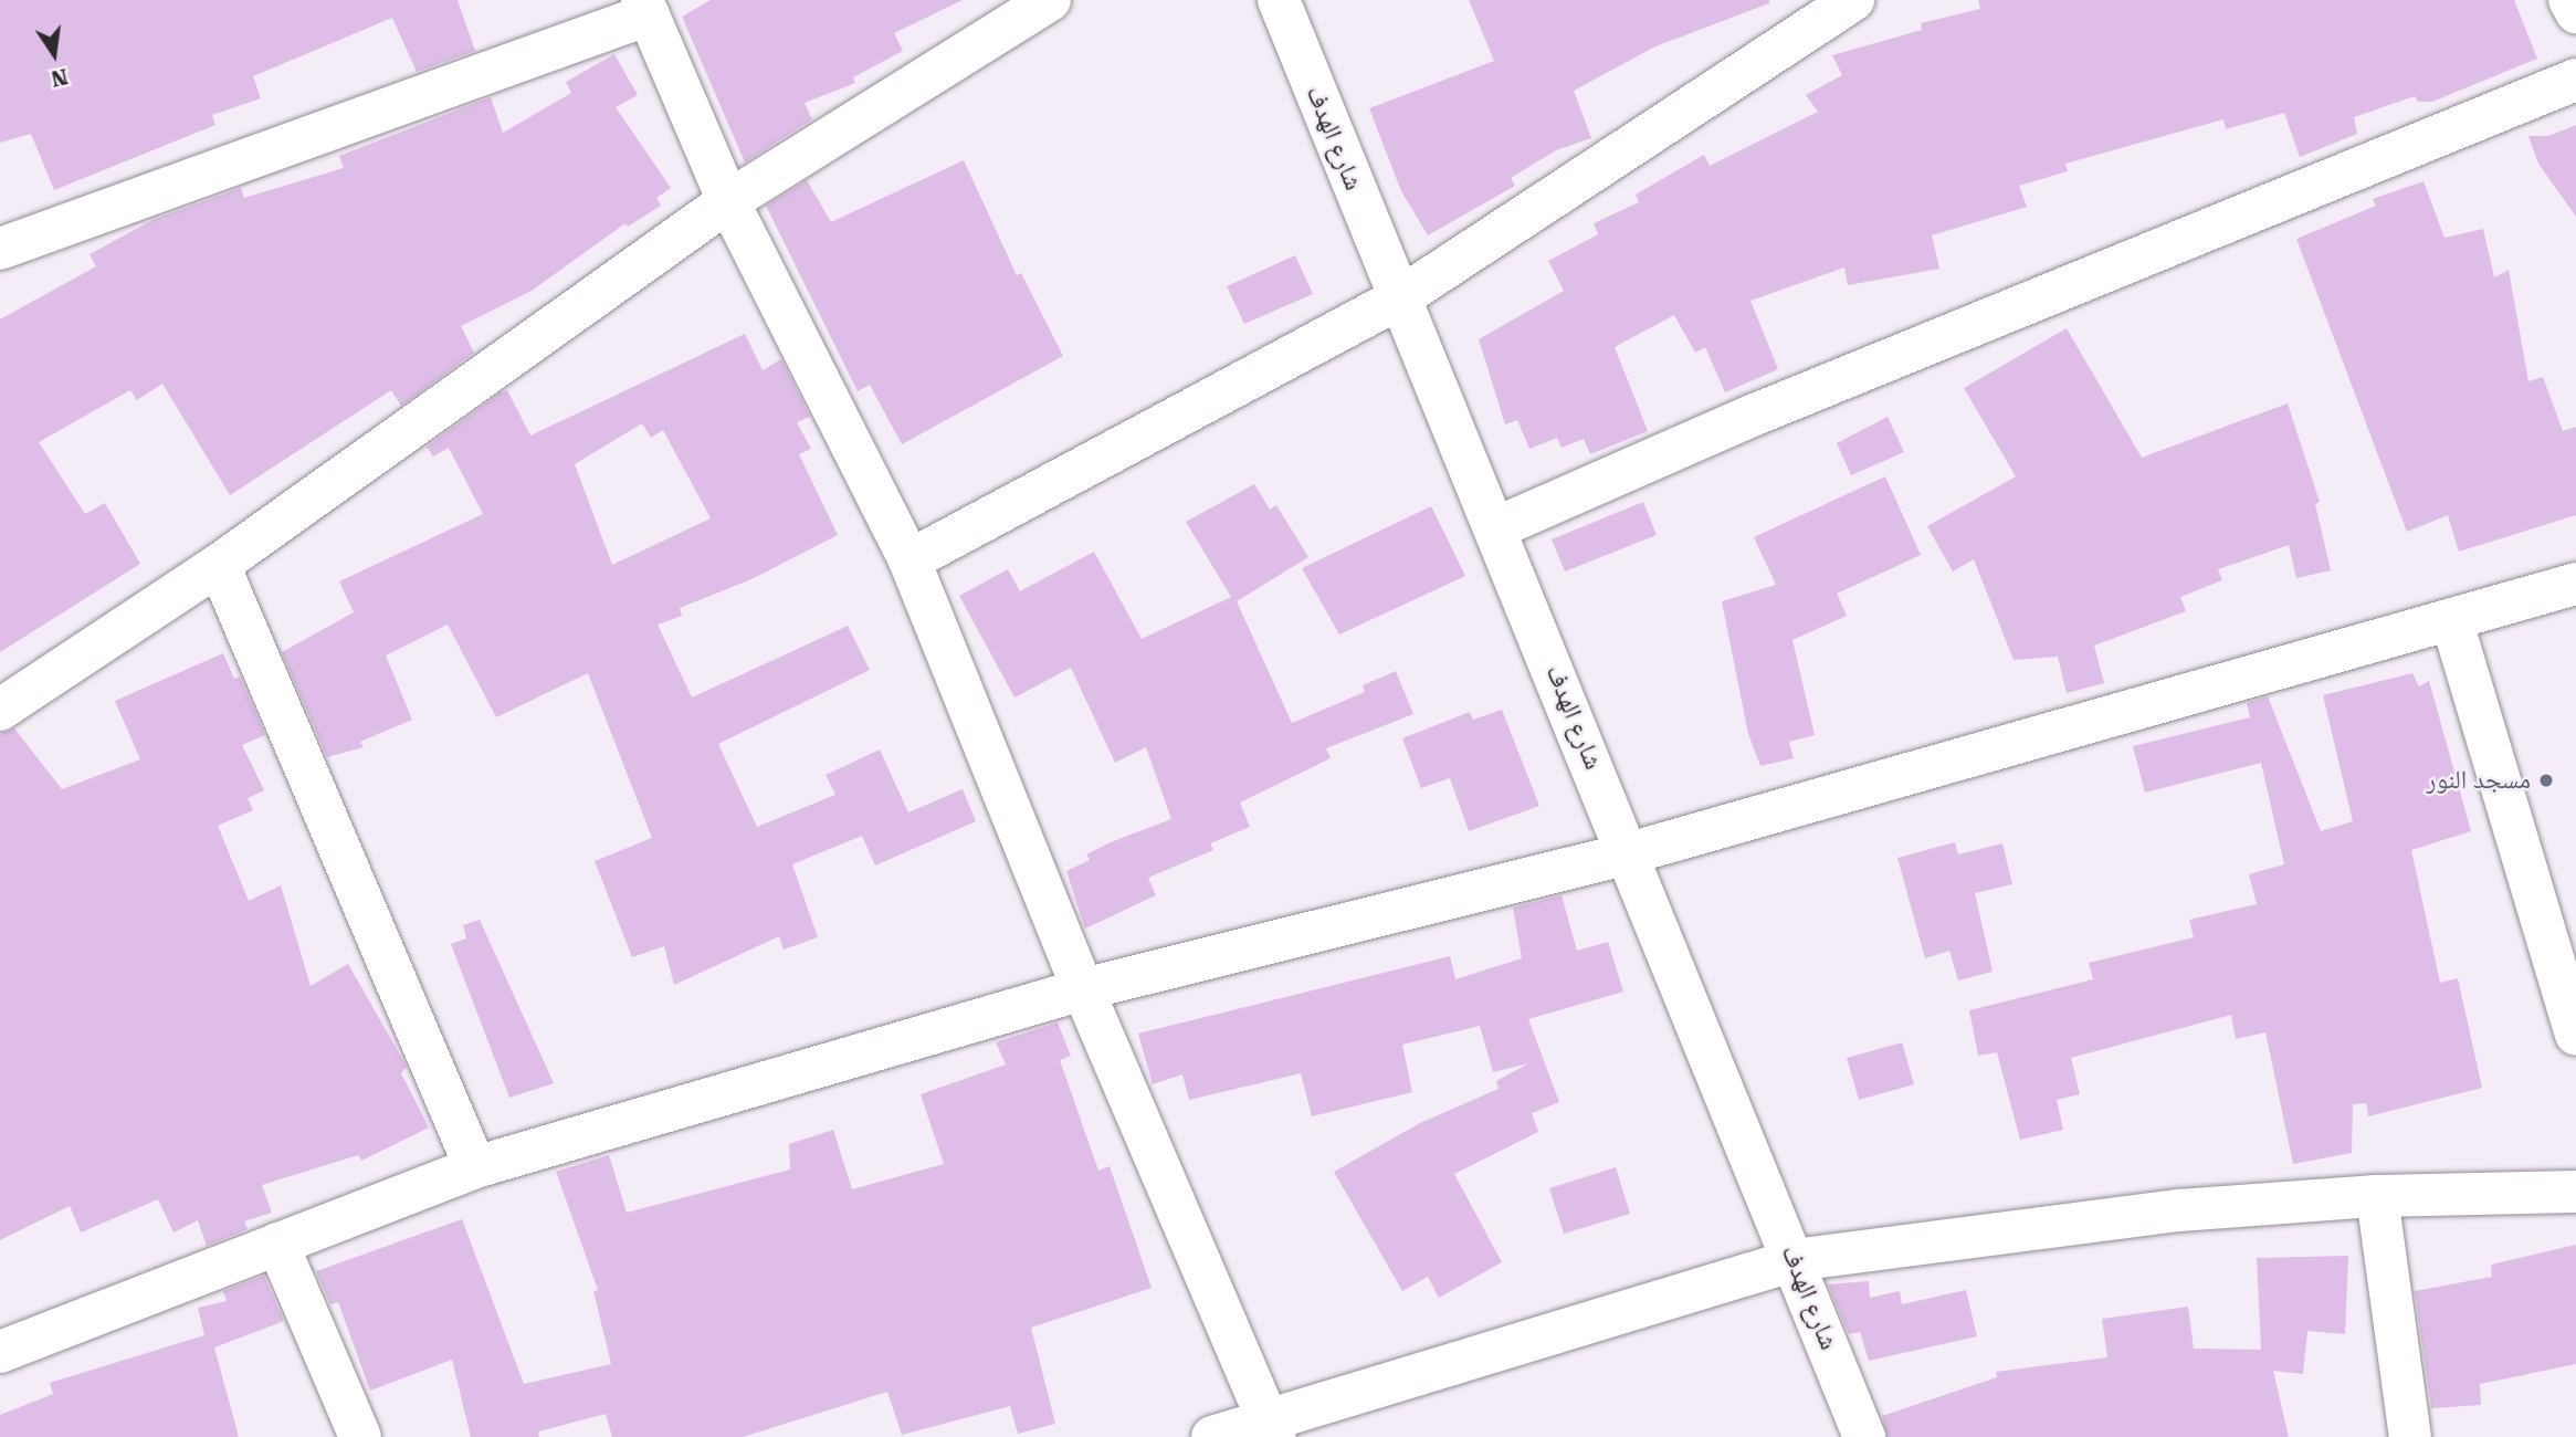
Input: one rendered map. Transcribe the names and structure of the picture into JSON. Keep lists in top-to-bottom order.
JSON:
{
  "streets": {
    "street": ["شارع الهدف"]
  },
  "places": ["مسجد النور"],
  "north": "bottom"
}
